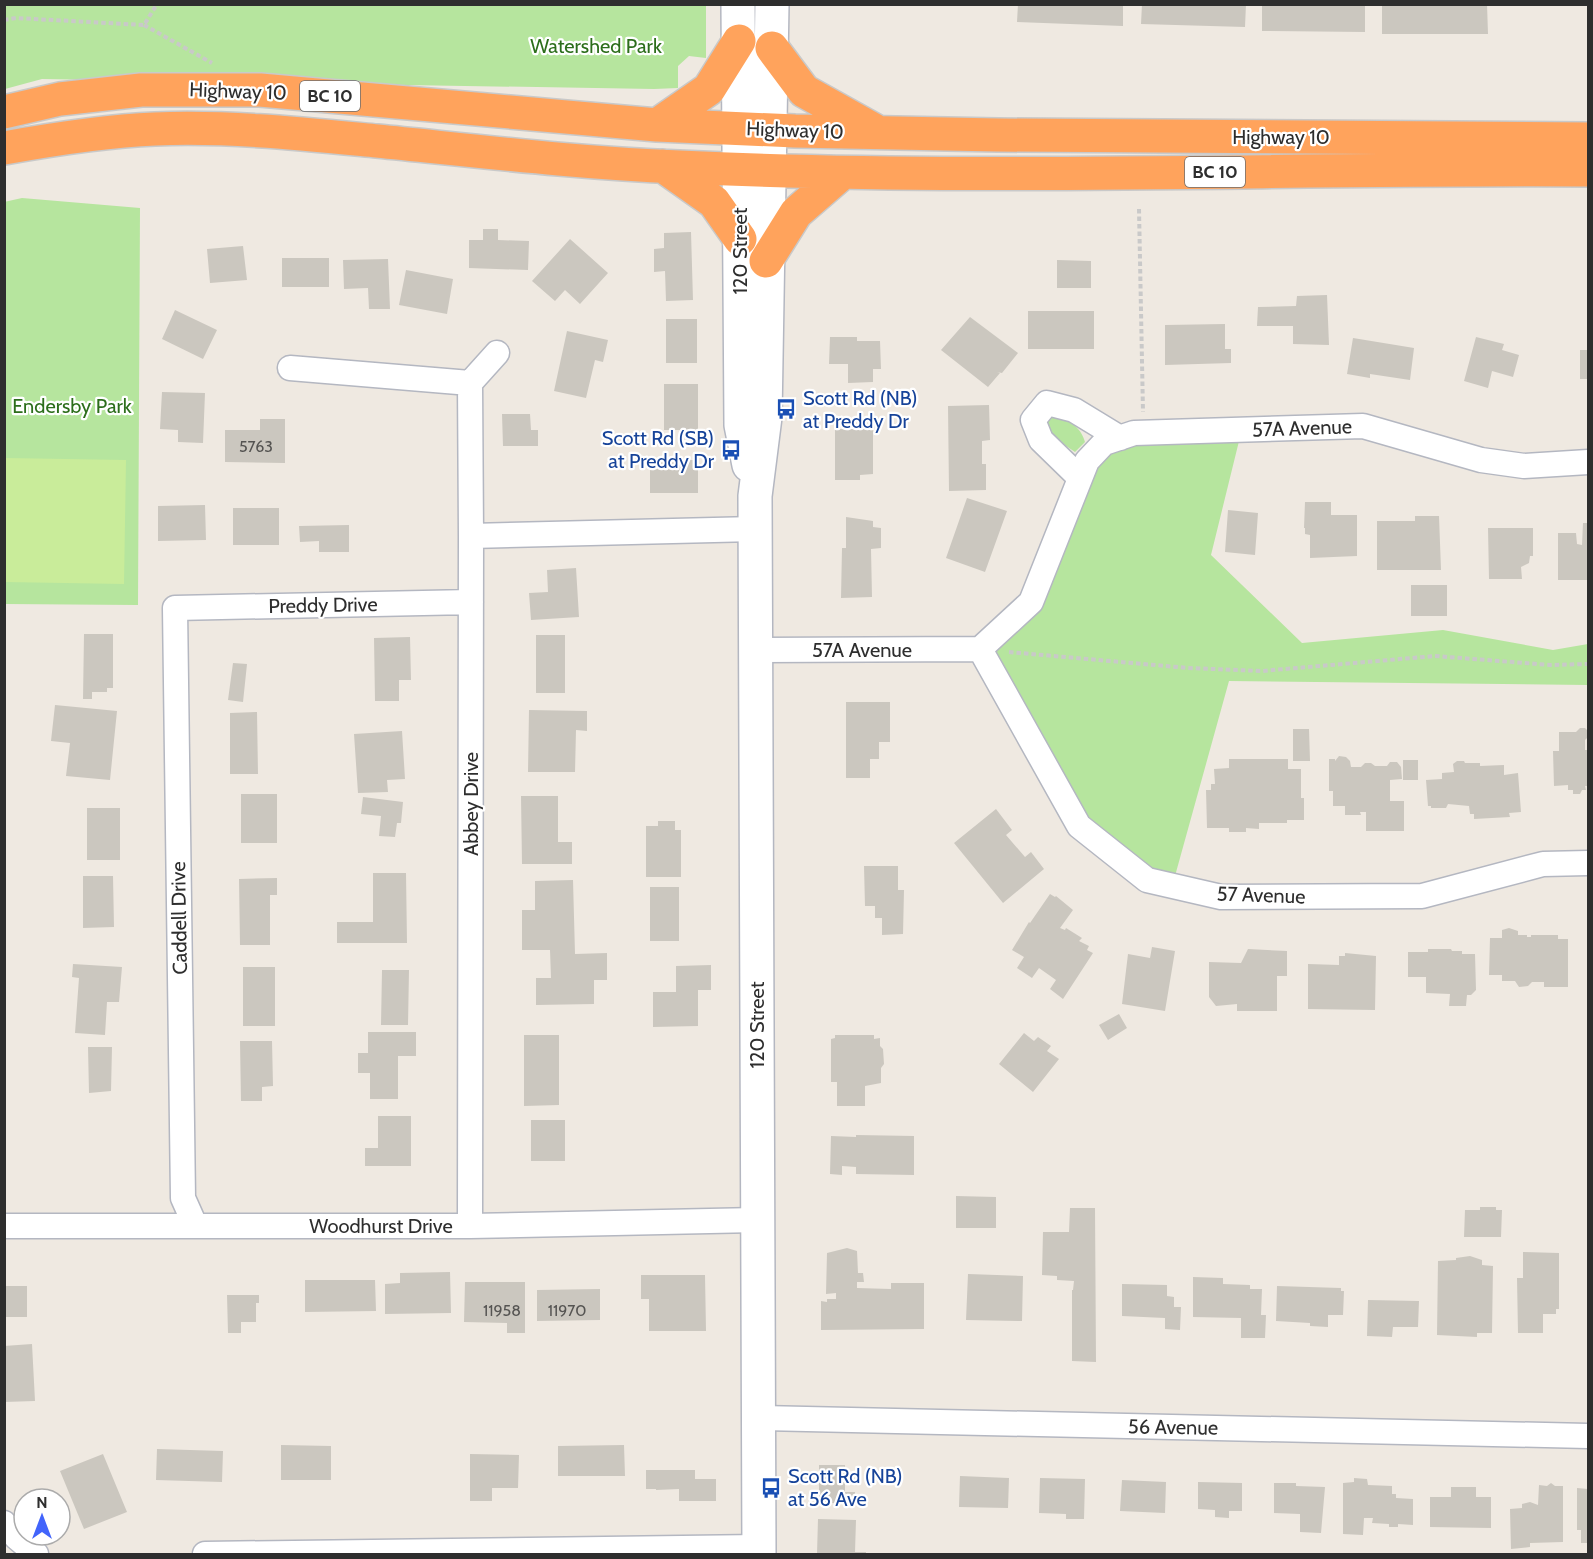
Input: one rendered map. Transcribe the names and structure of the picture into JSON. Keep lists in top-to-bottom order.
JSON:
{
  "streets": {
    "highway": ["Highway 10", "BC 10"],
    "street": [
      "120 Street",
      "57A Avenue",
      "Preddy Drive",
      "Abbey Drive",
      "57 Avenue",
      "Caddell Drive",
      "Woodhurst Drive",
      "56 Avenue"
    ]
  },
  "crossings": [
    ["Highway 10", "120 Street"],
    ["120 Street", "57A Avenue"],
    ["120 Street", "Woodhurst Drive"],
    ["120 Street", "56 Avenue"],
    ["57A Avenue", "57 Avenue"],
    ["Preddy Drive", "Abbey Drive"],
    ["Preddy Drive", "Caddell Drive"],
    ["Abbey Drive", "Woodhurst Drive"],
    ["Caddell Drive", "Woodhurst Drive"]
  ],
  "parks": ["Watershed Park", "Endersby Park"],
  "places": {
    "bus stop": ["Scott Rd (NB) at Preddy Dr", "Scott Rd (SB) at Preddy Dr", "Scott Rd (NB) at 56 Ave"]
  },
  "house_numbers": ["5763", "11958", "11970"],
  "north": "top"
}
